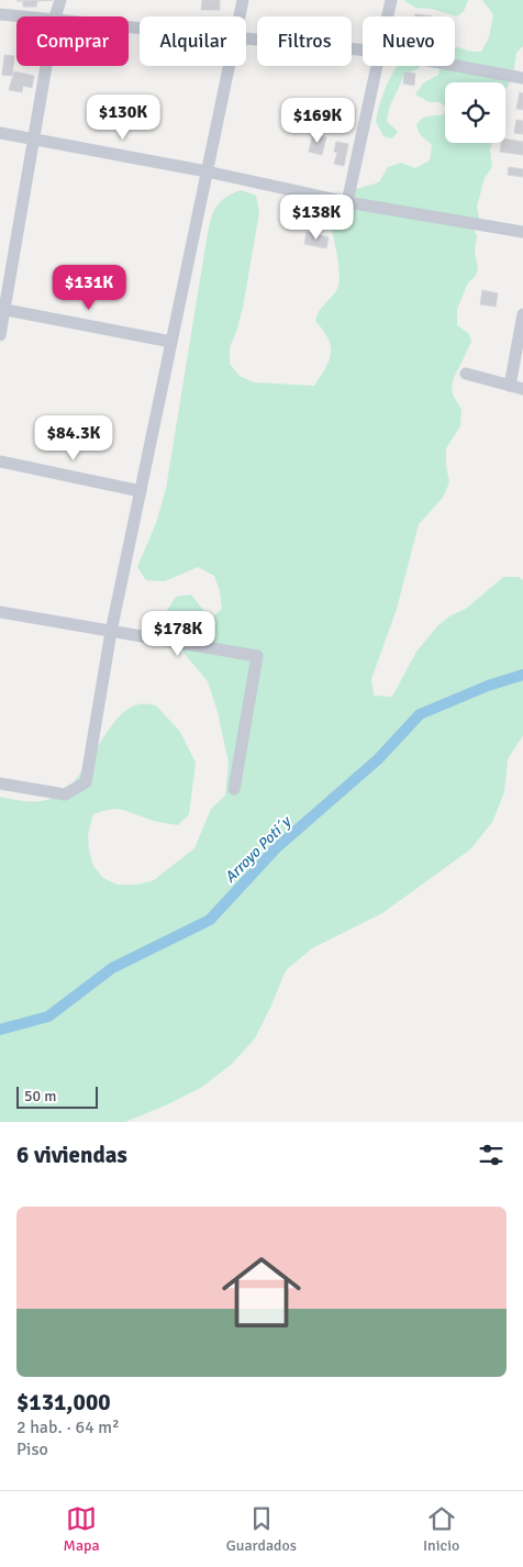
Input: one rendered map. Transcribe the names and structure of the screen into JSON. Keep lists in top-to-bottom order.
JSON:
{
  "water": ["Arroyo Poti´y"],
  "scale_bar": "50 m",
  "page": {
    "chip": [
      "Comprar",
      "Alquilar",
      "Filtros",
      "Nuevo"
    ],
    "price": [
      "$130K",
      "$169K",
      "$138K",
      "$131K",
      "$84.3K",
      "$178K"
    ],
    "scale": "50 m",
    "heading": "6 viviendas",
    "list": [
      {
        "name": "$131,000",
        "note": "2 hab. · 64 m² · Piso"
      }
    ],
    "tabs": ["Mapa", "Guardados", "Inicio"]
  }
}
